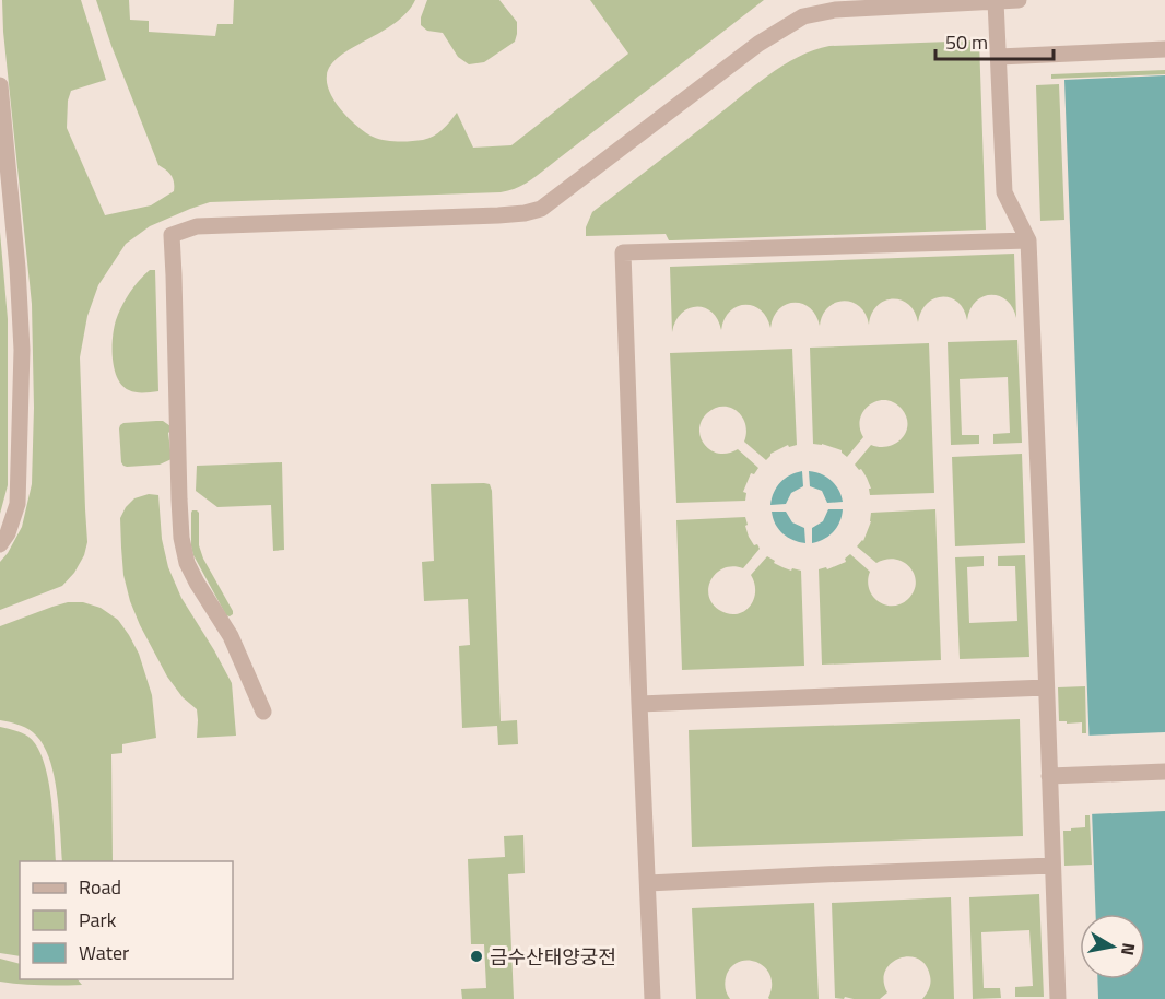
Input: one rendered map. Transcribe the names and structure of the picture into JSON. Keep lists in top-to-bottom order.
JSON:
{
  "places": ["금수산태양궁전"],
  "legend": ["Road", "Park", "Water"],
  "scale_bar": "50 m",
  "north": "right"
}
